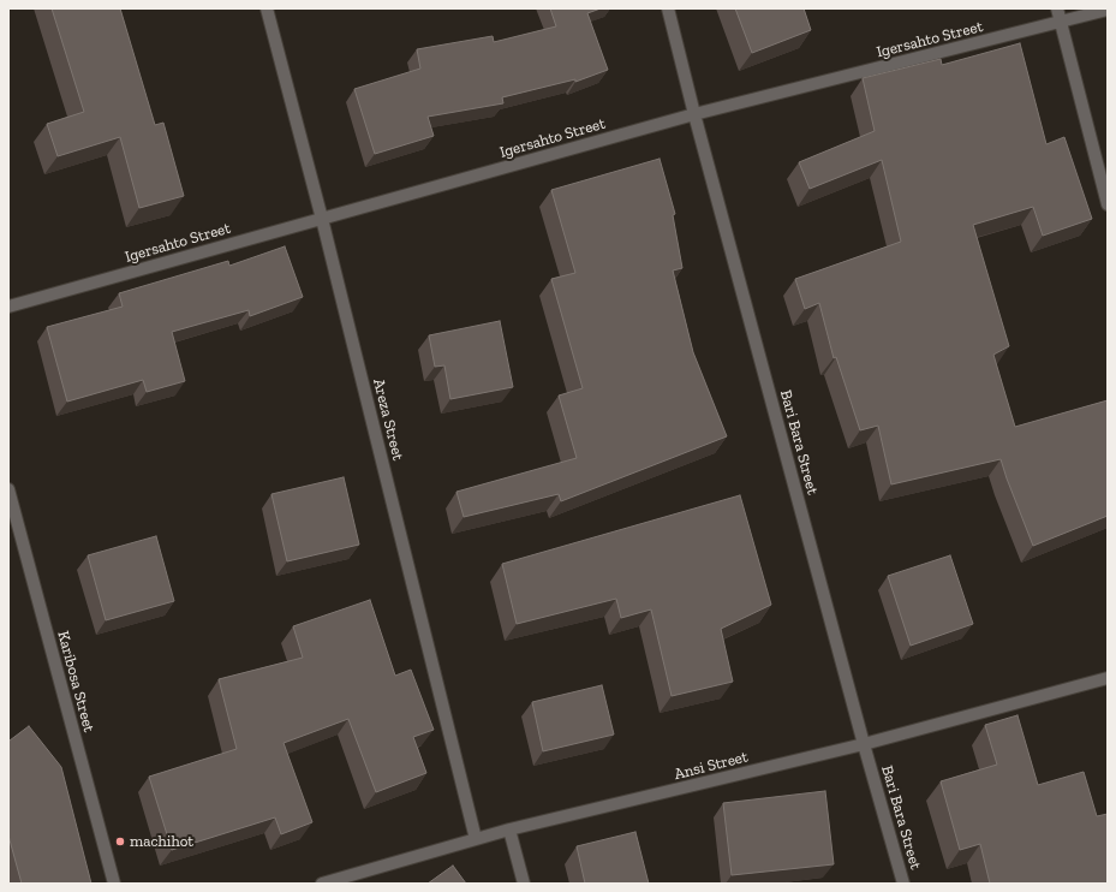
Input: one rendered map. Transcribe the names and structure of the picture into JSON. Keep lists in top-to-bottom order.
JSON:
{
  "streets": {
    "street": [
      "Igersahto Street",
      "Areza Street",
      "Bari Bara Street",
      "Karibosa Street",
      "Ansi Street"
    ]
  },
  "crossings": [
    ["Igersahto Street", "Areza Street"],
    ["Igersahto Street", "Bari Bara Street"],
    ["Areza Street", "Ansi Street"],
    ["Bari Bara Street", "Ansi Street"]
  ],
  "places": ["machihot"]
}
